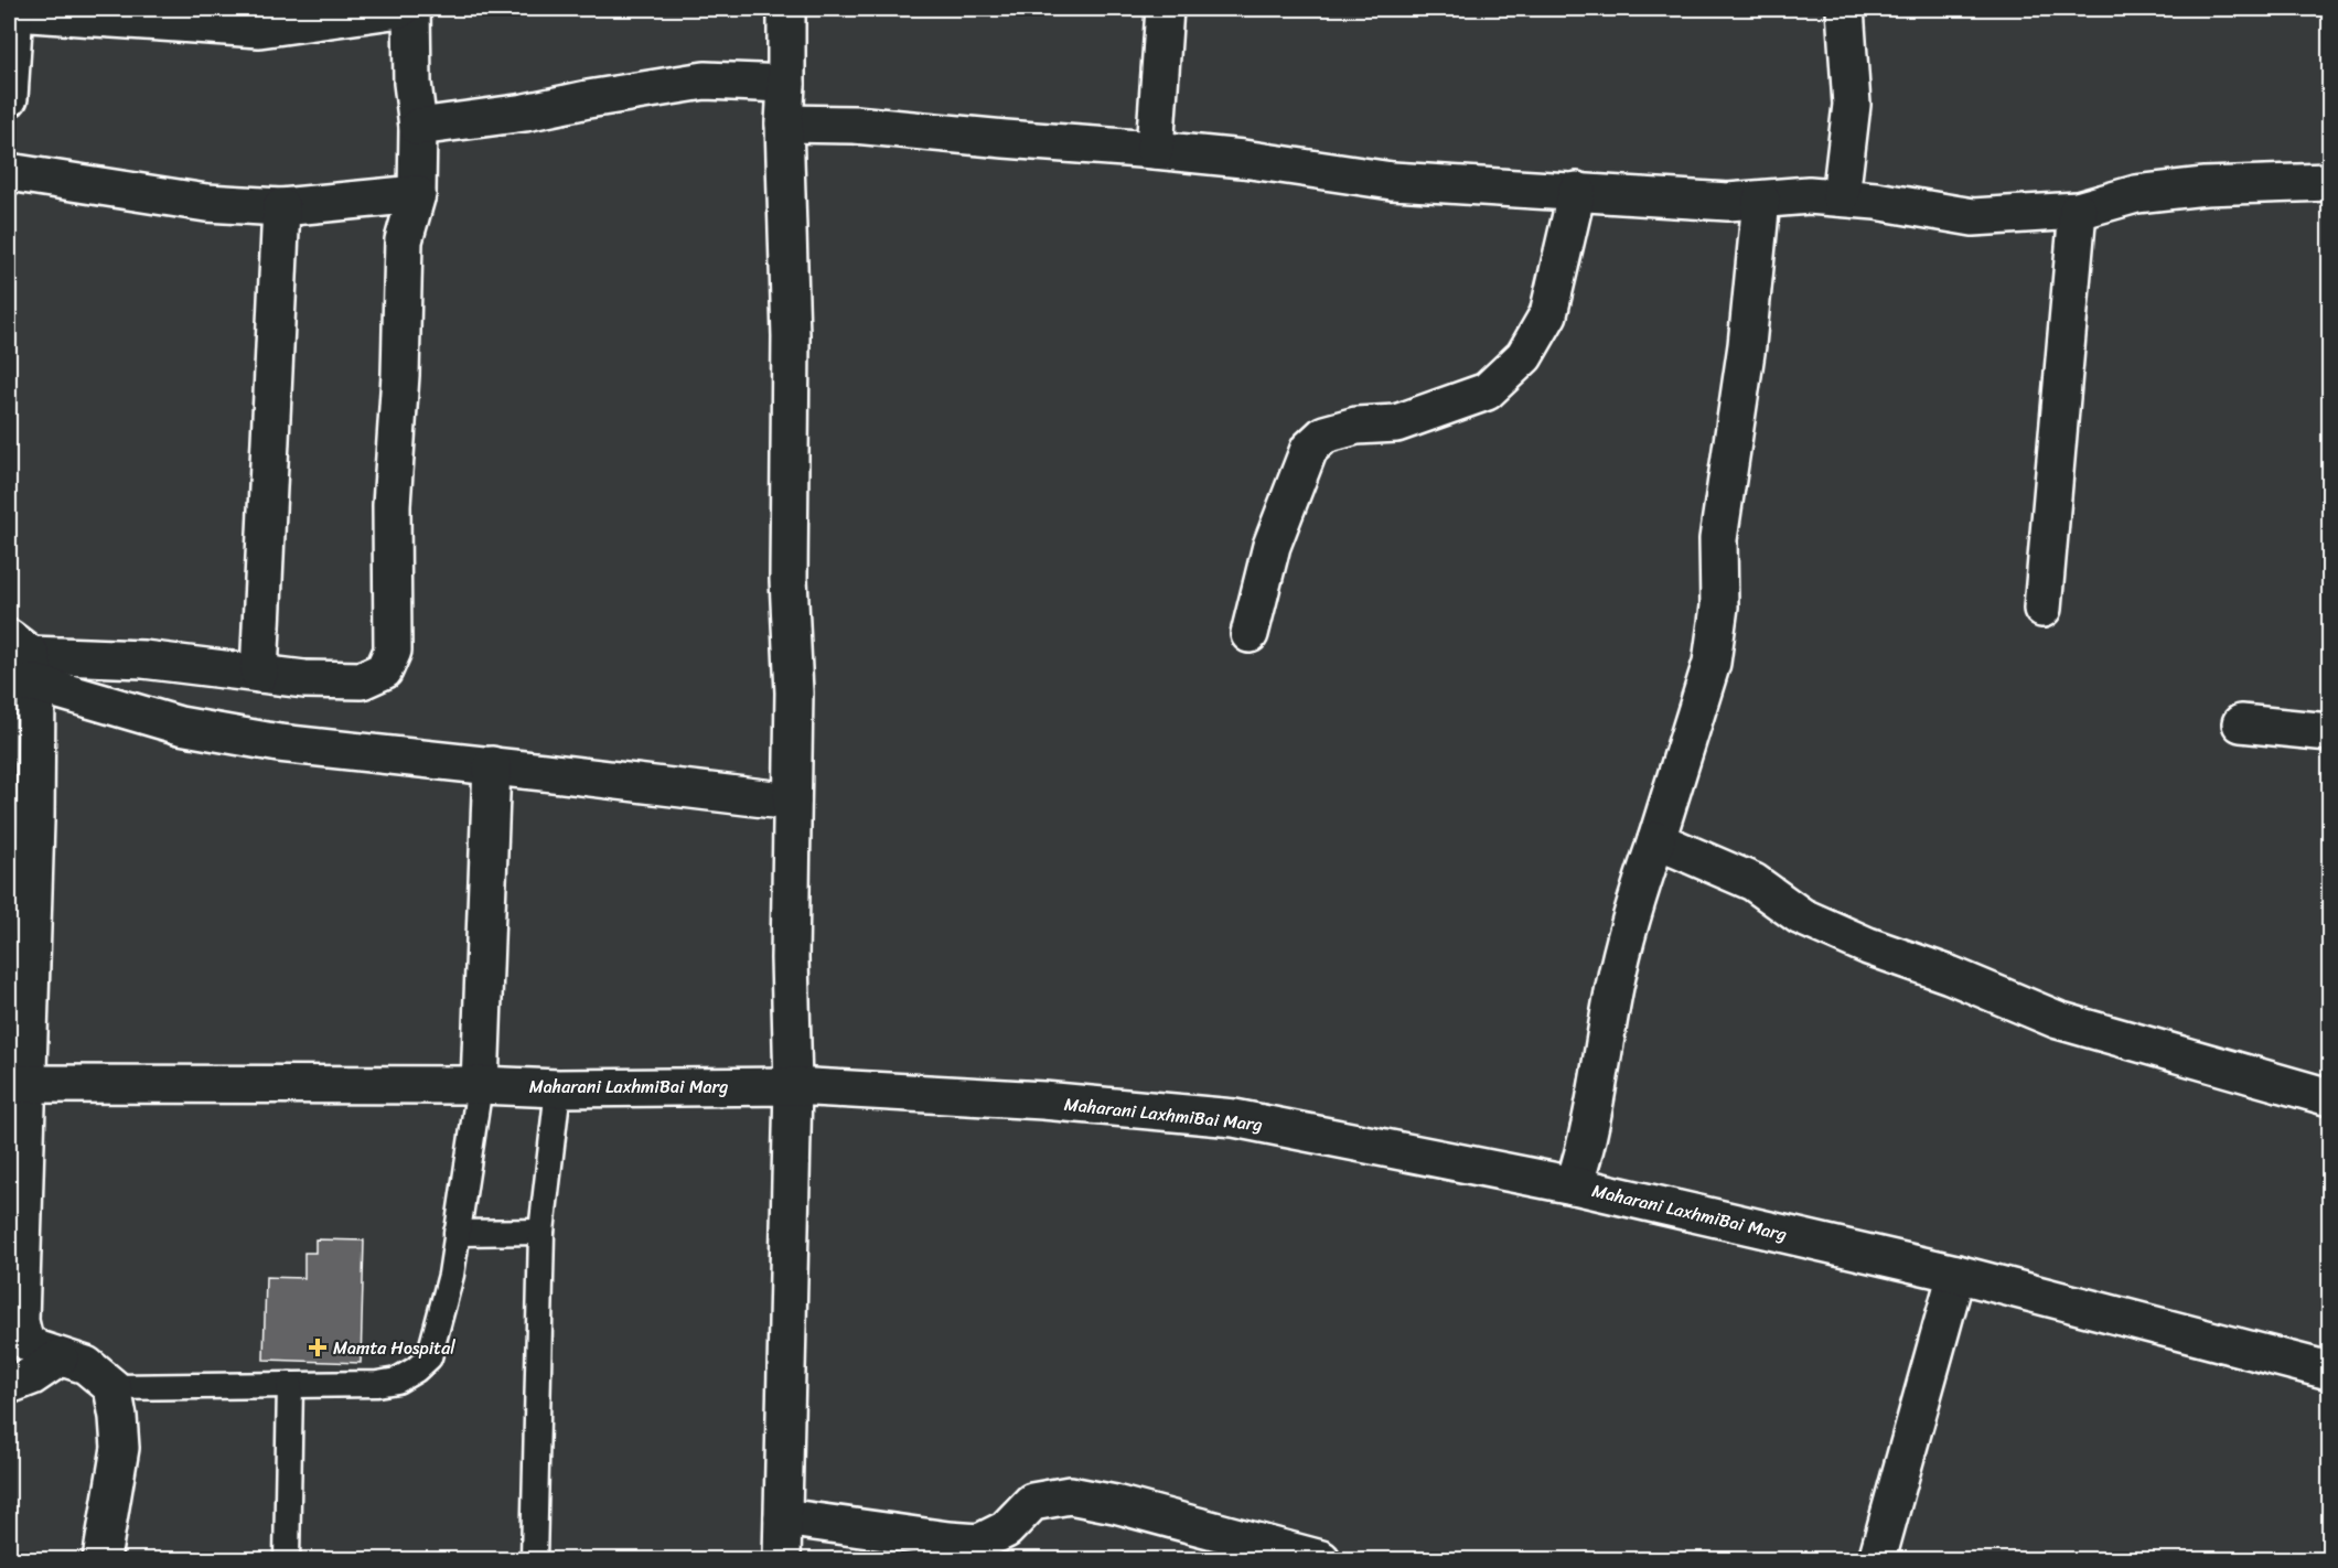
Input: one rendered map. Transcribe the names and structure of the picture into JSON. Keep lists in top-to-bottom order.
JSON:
{
  "streets": {
    "street": ["Maharani LaxhmiBai Marg"]
  },
  "places": {
    "health": ["Mamta Hospital"]
  }
}
